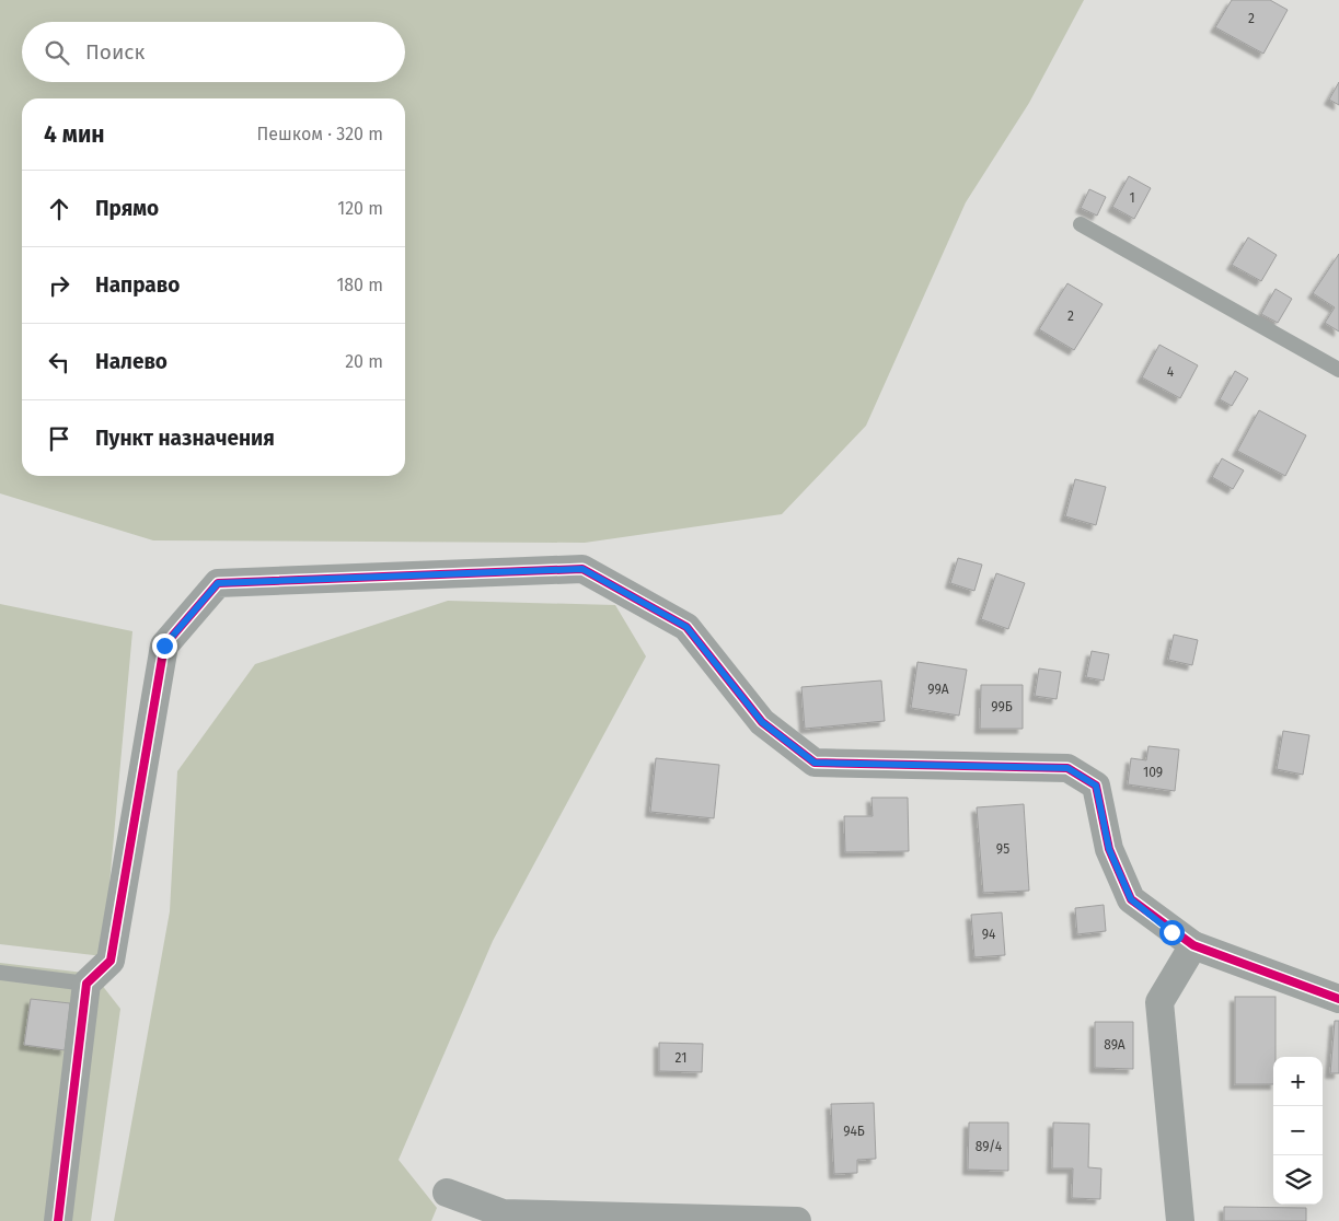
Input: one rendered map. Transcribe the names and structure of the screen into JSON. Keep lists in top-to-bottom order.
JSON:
{
  "house_numbers": [
    "2",
    "1",
    "2",
    "4",
    "99А",
    "99Б",
    "109",
    "95",
    "94",
    "89А",
    "21",
    "94Б",
    "89/4"
  ],
  "page": {
    "search": "Поиск",
    "heading": ["4 мин", "Пешком · 320 m"],
    "list": [
      ["Прямо", "120 m"],
      ["Направо", "180 m"],
      ["Налево", "20 m"],
      "Пункт назначения"
    ],
    "map_buttons": ["+", "−"]
  }
}
